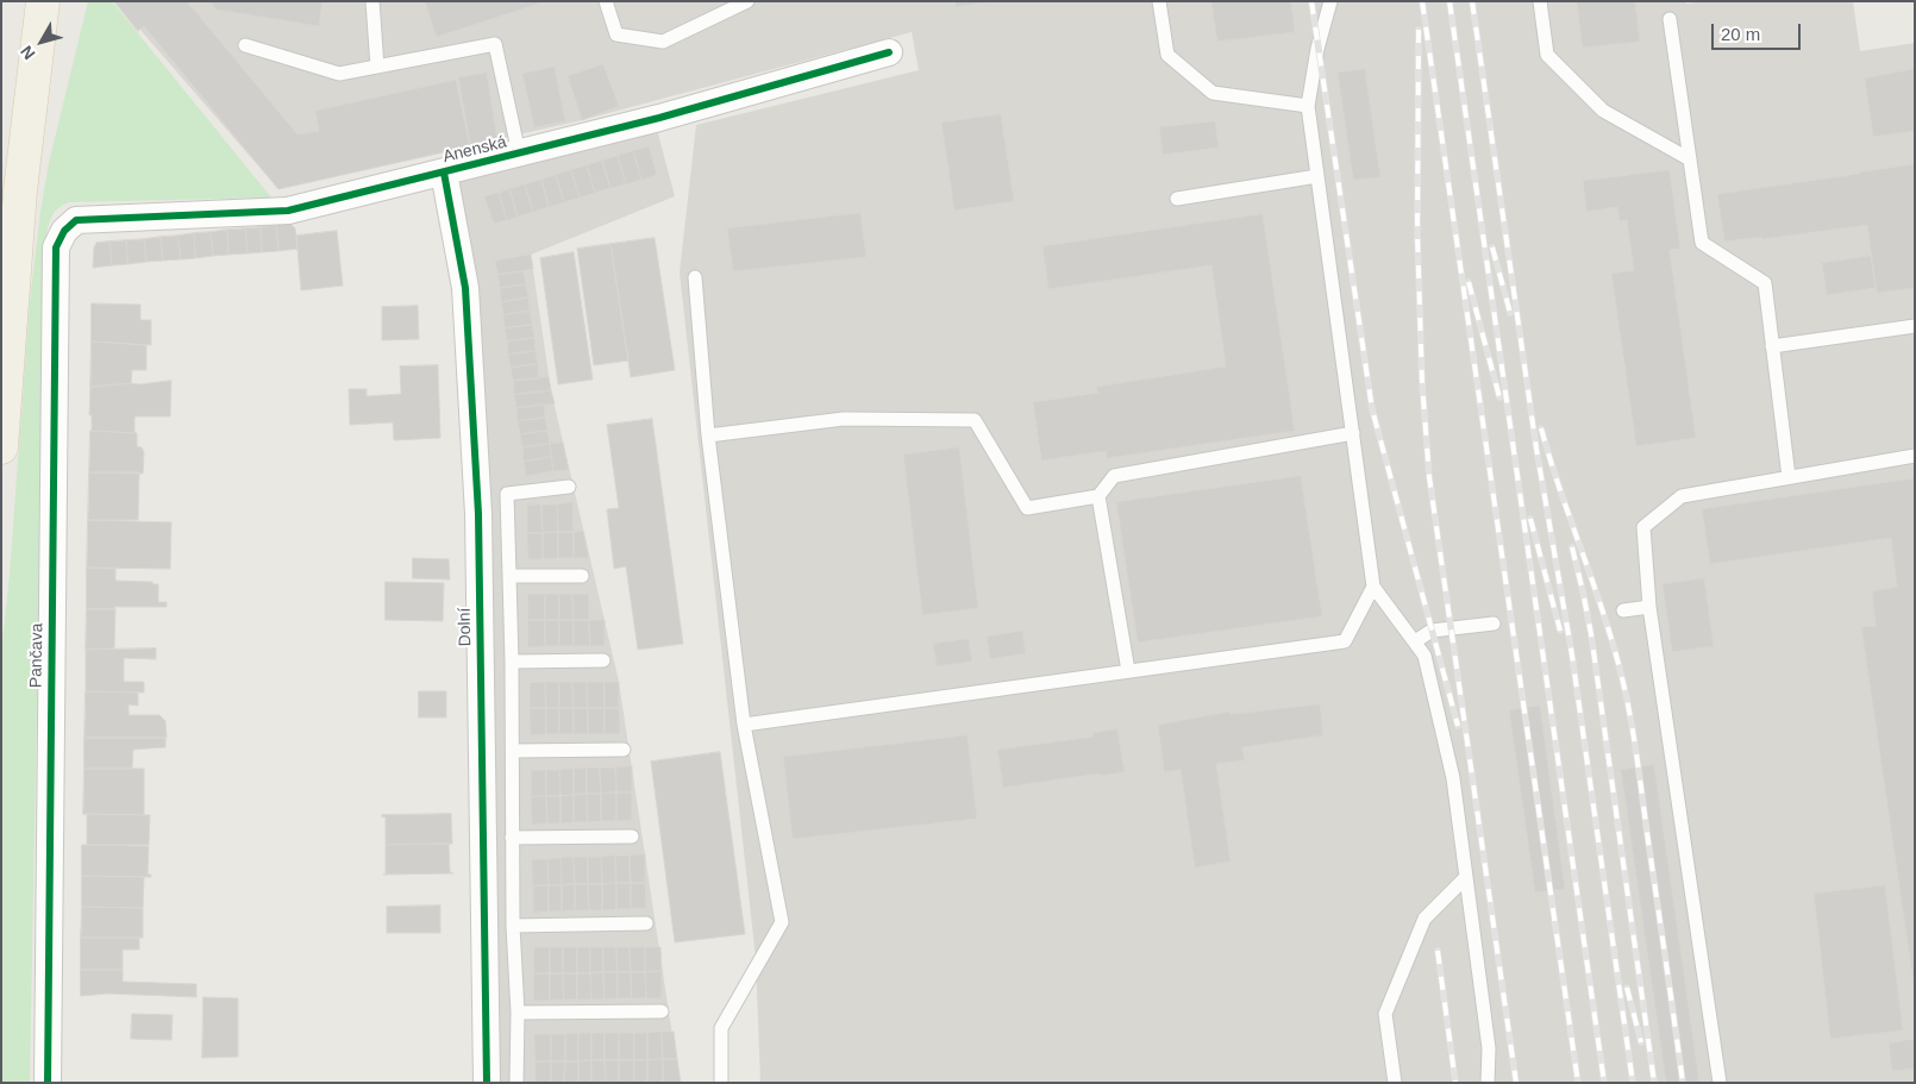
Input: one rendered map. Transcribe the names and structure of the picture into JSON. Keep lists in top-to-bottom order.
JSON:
{
  "streets": {
    "street": ["Anenská", "Dolní", "Pančava"]
  },
  "crossings": [
    ["Anenská", "Dolní"],
    ["Anenská", "Pančava"]
  ],
  "scale_bar": "20 m",
  "north": "bottom left"
}
